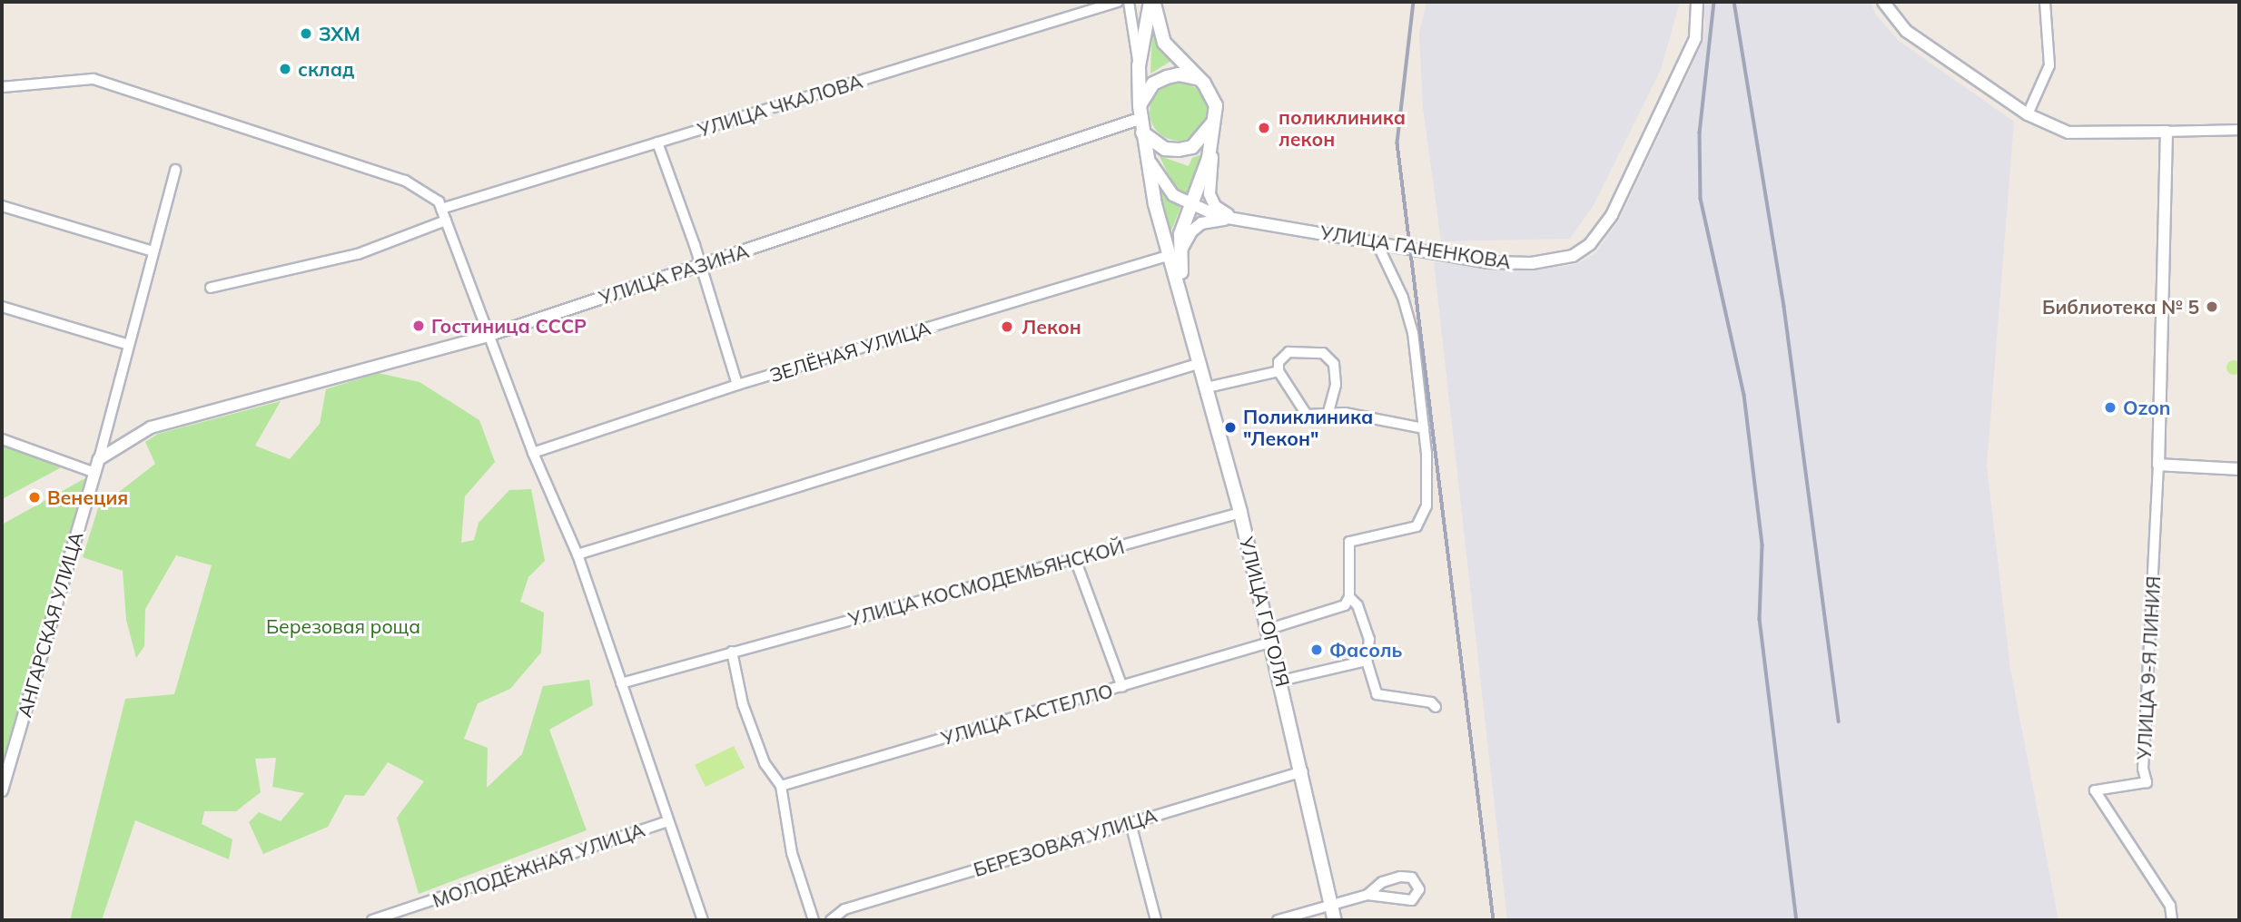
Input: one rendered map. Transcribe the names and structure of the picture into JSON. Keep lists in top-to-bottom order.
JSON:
{
  "streets": {
    "main road": ["УЛИЦА ГОГОЛЯ"],
    "street": [
      "УЛИЦА ЧКАЛОВА",
      "УЛИЦА ГАНЕНКОВА",
      "УЛИЦА РАЗИНА",
      "ЗЕЛЁНАЯ УЛИЦА",
      "УЛИЦА КОСМОДЕМЬЯНСКОЙ",
      "АНГАРСКАЯ УЛИЦА",
      "УЛИЦА 9-Я ЛИНИЯ",
      "УЛИЦА ГАСТЕЛЛО",
      "БЕРЕЗОВАЯ УЛИЦА",
      "МОЛОДЁЖНАЯ УЛИЦА"
    ]
  },
  "crossings": [
    ["УЛИЦА РАЗИНА", "АНГАРСКАЯ УЛИЦА"],
    ["ЗЕЛЁНАЯ УЛИЦА", "УЛИЦА ГОГОЛЯ"],
    ["УЛИЦА КОСМОДЕМЬЯНСКОЙ", "УЛИЦА ГОГОЛЯ"],
    ["УЛИЦА ГОГОЛЯ", "УЛИЦА ГАСТЕЛЛО"],
    ["УЛИЦА ГОГОЛЯ", "БЕРЕЗОВАЯ УЛИЦА"]
  ],
  "parks": ["Березовая роща"],
  "places": [
    "ЗХМ",
    "склад",
    "поликлиника лекон",
    "Библиотека № 5",
    "Гостиница СССР",
    "Лекон",
    "Ozon",
    "Поликлиника \"Лекон\"",
    "Венеция",
    "Фасоль"
  ]
}
